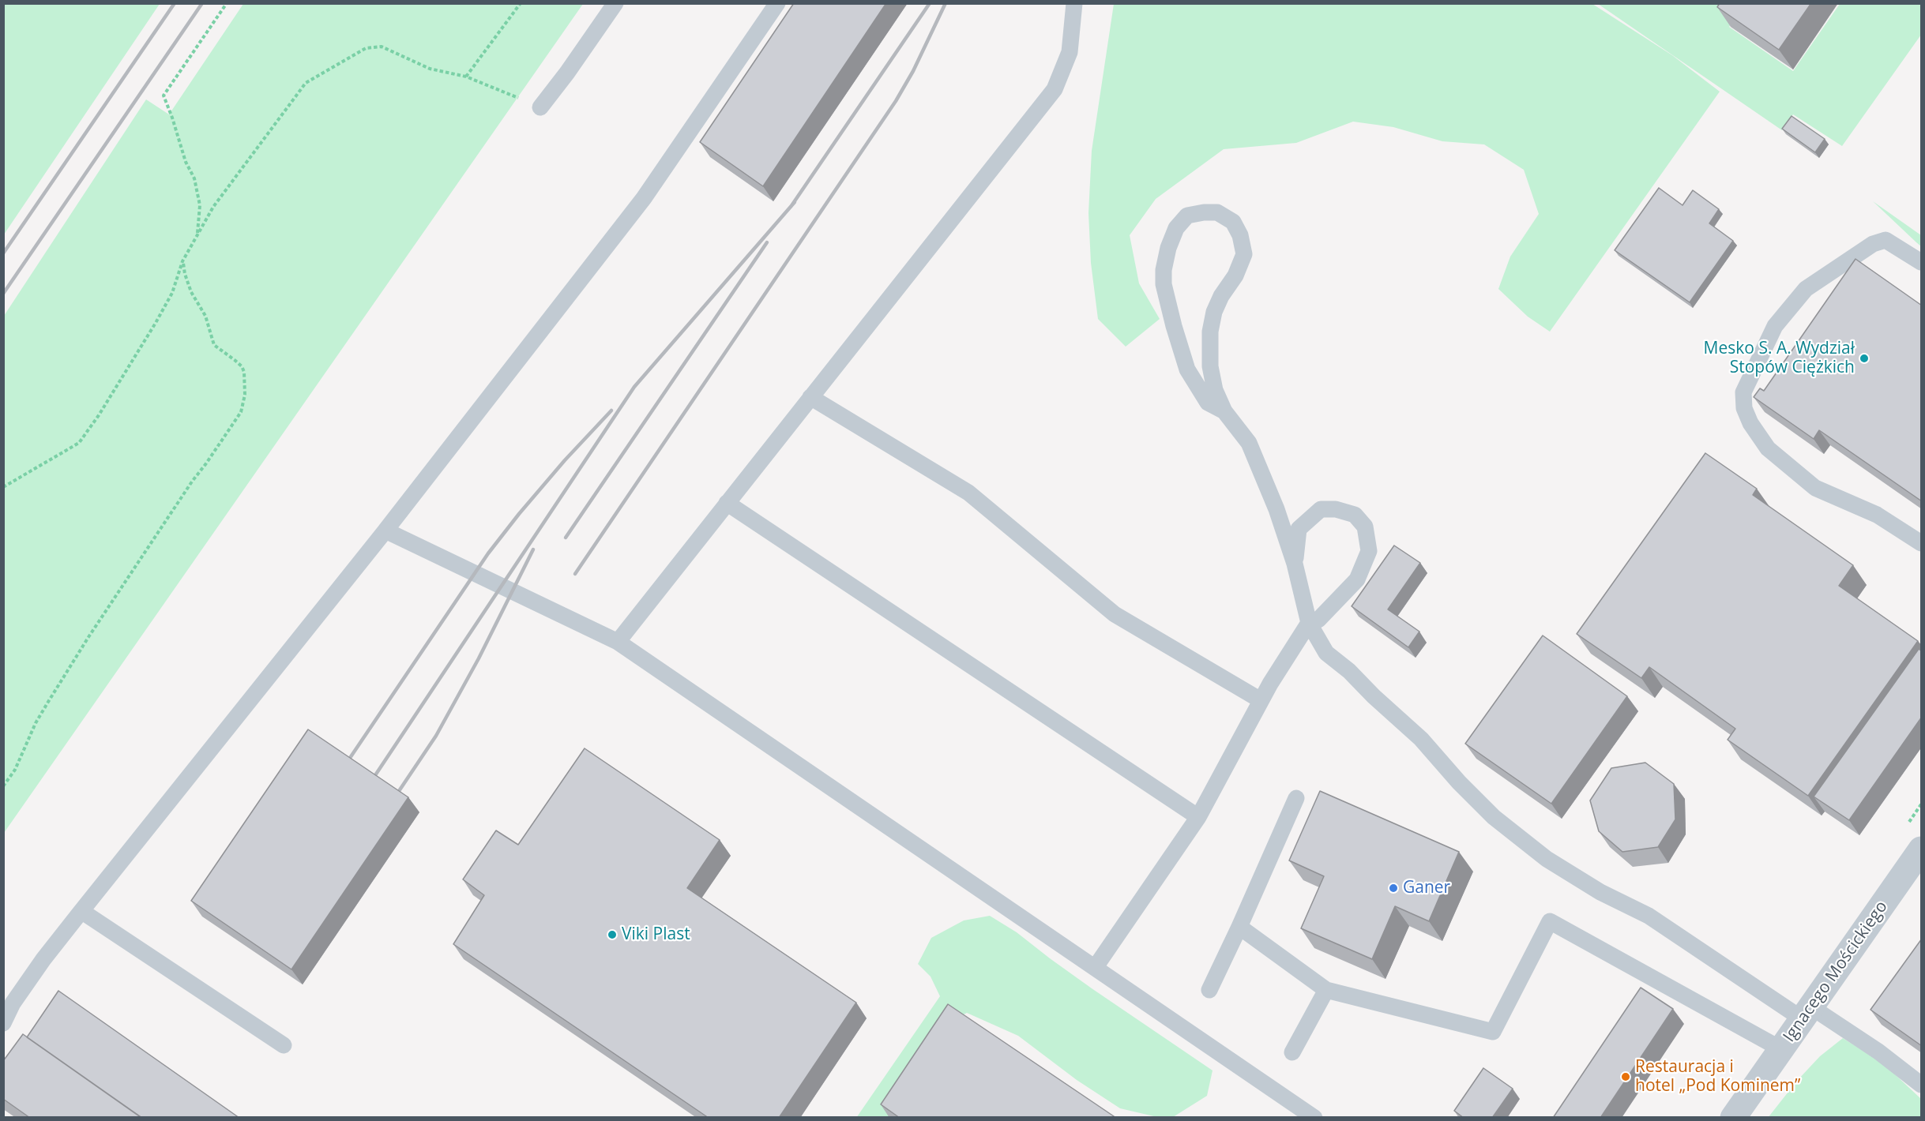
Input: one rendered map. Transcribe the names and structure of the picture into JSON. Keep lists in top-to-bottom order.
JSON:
{
  "streets": {
    "street": ["Ignacego Mościckiego"]
  },
  "places": [
    "Mesko S. A. Wydział Stopów Ciężkich",
    "Ganer",
    "Viki Plast",
    "Restauracja i hotel „Pod Kominem”"
  ]
}
